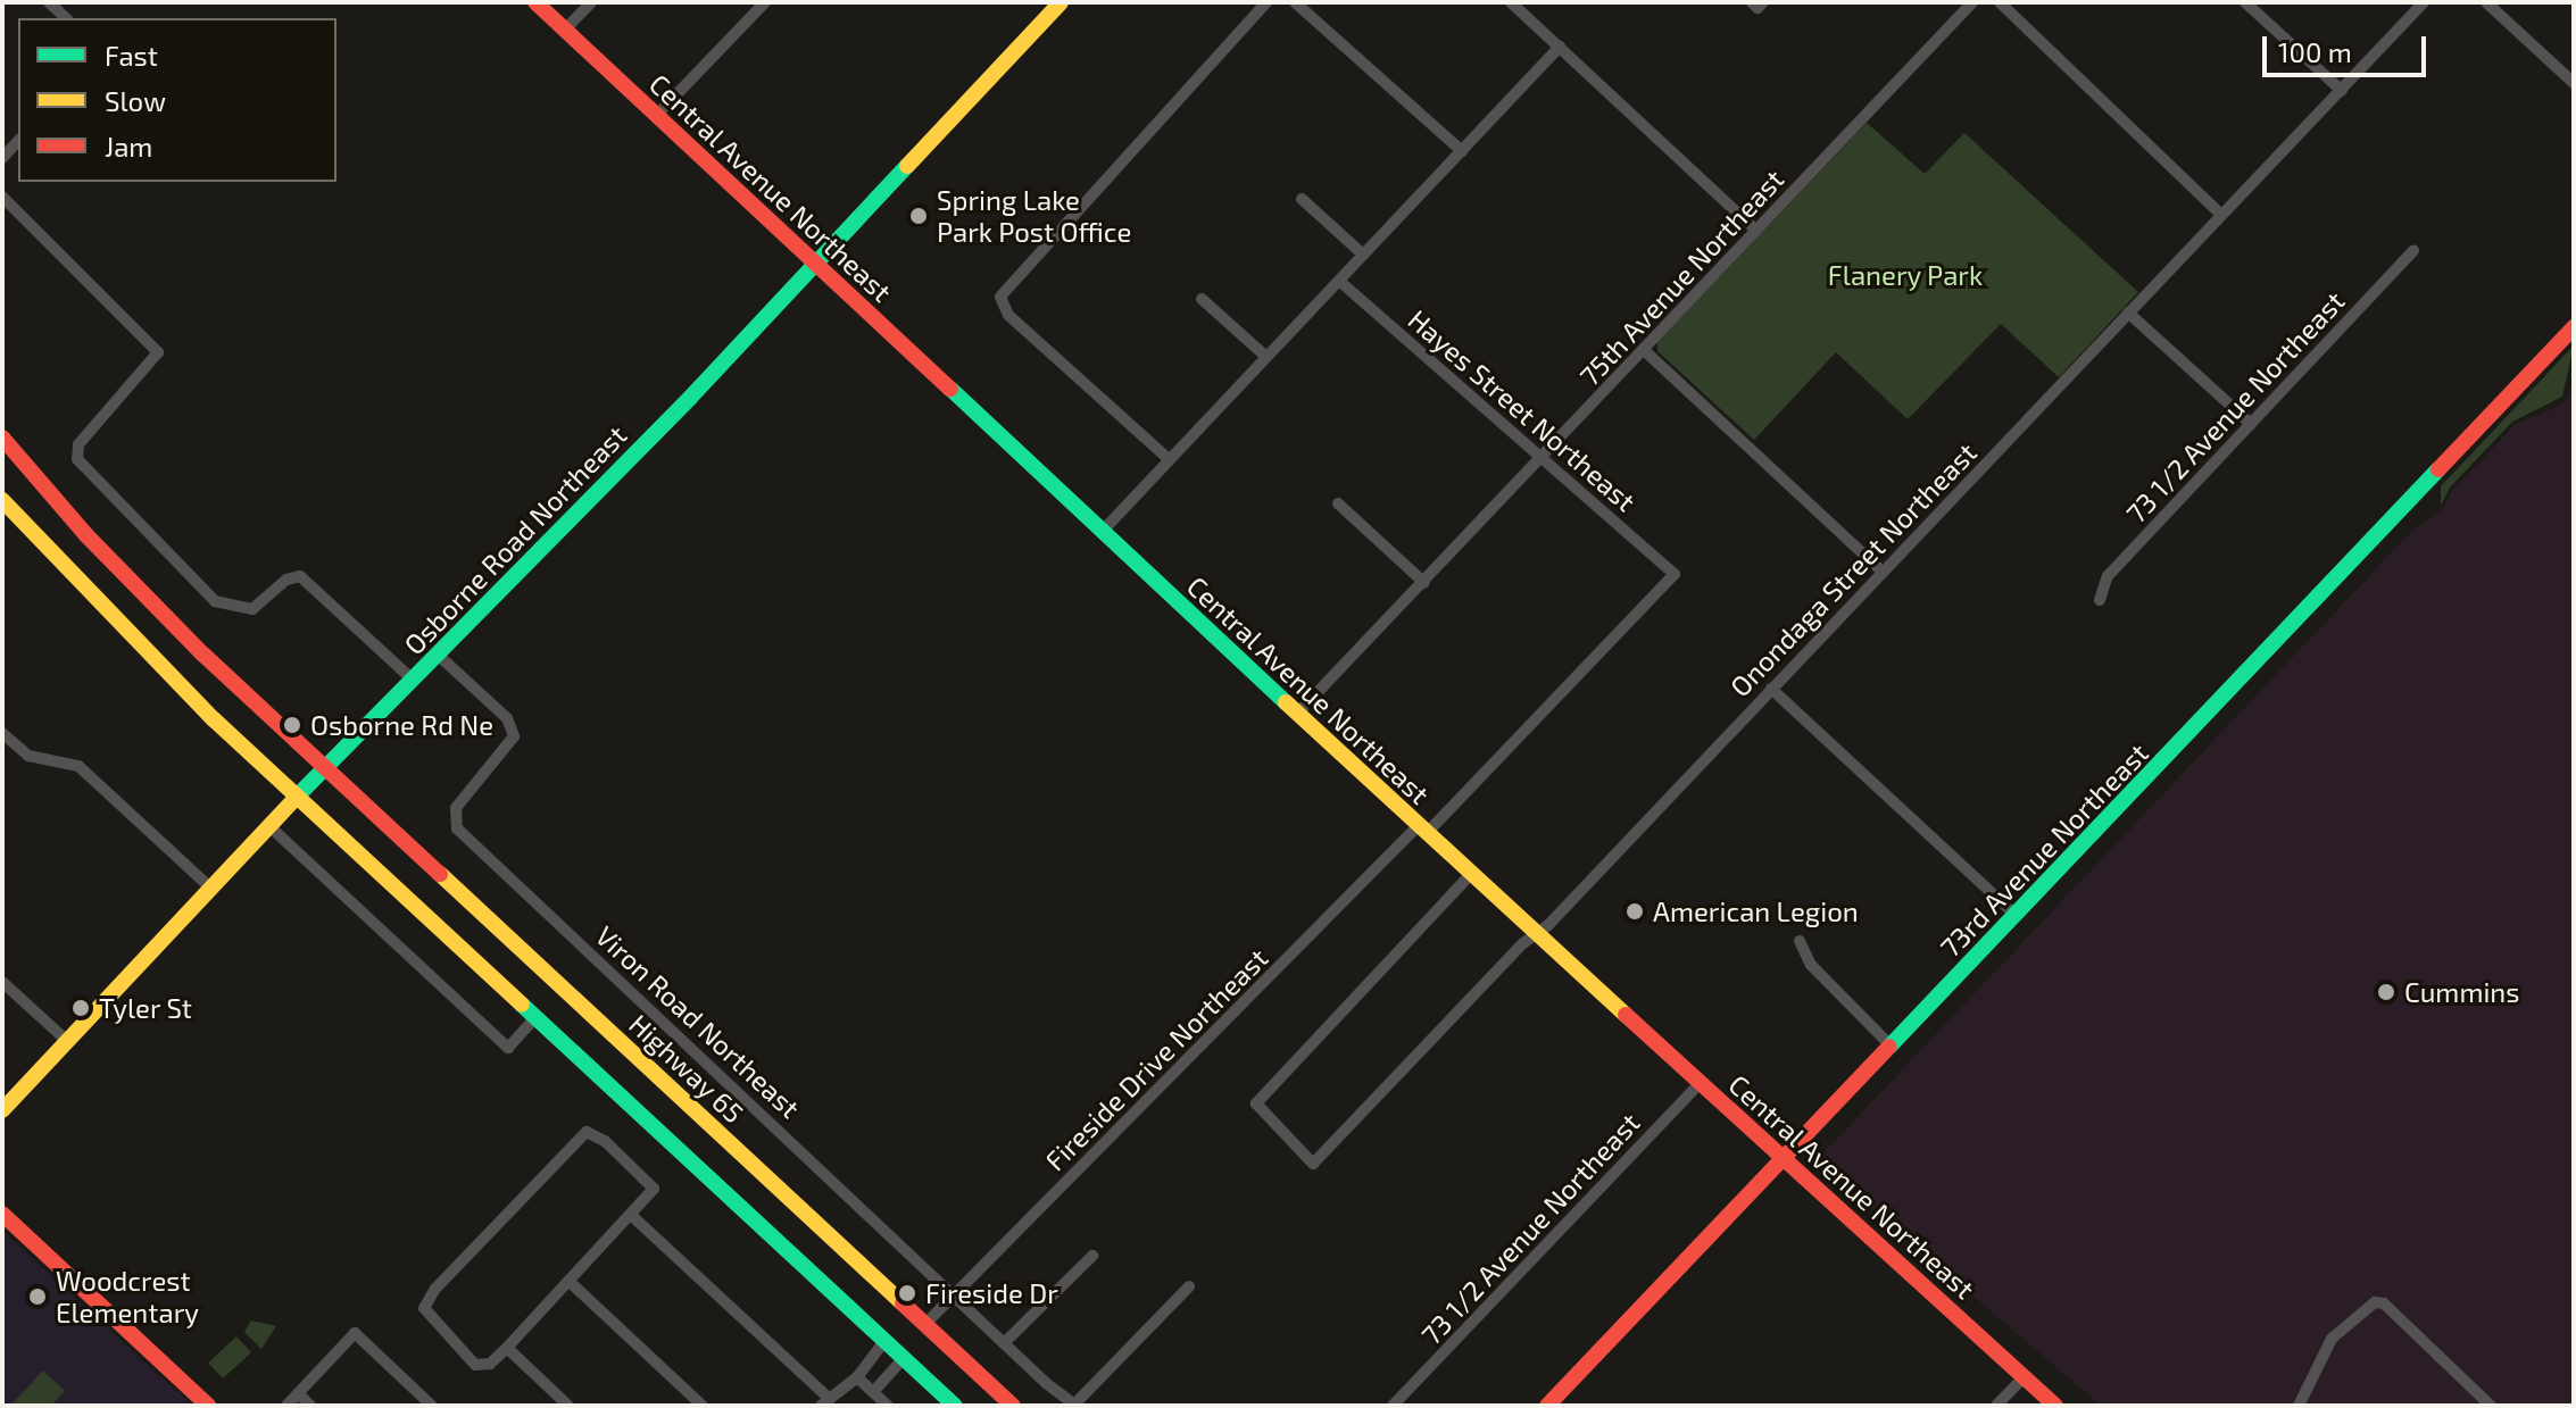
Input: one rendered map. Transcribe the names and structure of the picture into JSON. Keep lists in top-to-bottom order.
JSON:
{
  "streets": {
    "main road": [
      "Central Avenue Northeast",
      "Osborne Road Northeast",
      "73rd Avenue Northeast",
      "Highway 65"
    ],
    "street": [
      "75th Avenue Northeast",
      "73 1/2 Avenue Northeast",
      "Hayes Street Northeast",
      "Onondaga Street Northeast",
      "Viron Road Northeast",
      "Fireside Drive Northeast"
    ]
  },
  "crossings": [
    ["Central Avenue Northeast", "75th Avenue Northeast"],
    ["Central Avenue Northeast", "73 1/2 Avenue Northeast"],
    ["Central Avenue Northeast", "Osborne Road Northeast"],
    ["Central Avenue Northeast", "Onondaga Street Northeast"],
    ["Central Avenue Northeast", "73rd Avenue Northeast"],
    ["Central Avenue Northeast", "Fireside Drive Northeast"],
    ["75th Avenue Northeast", "Hayes Street Northeast"],
    ["Hayes Street Northeast", "Fireside Drive Northeast"],
    ["Osborne Road Northeast", "Viron Road Northeast"],
    ["Osborne Road Northeast", "Highway 65"],
    ["Viron Road Northeast", "Fireside Drive Northeast"],
    ["Fireside Drive Northeast", "Highway 65"]
  ],
  "parks": ["Flanery Park"],
  "places": [
    "Spring Lake Park Post Office",
    "Osborne Rd Ne",
    "American Legion",
    "Cummins",
    "Tyler St",
    "Fireside Dr",
    "Woodcrest Elementary"
  ],
  "legend": ["Fast", "Slow", "Jam"],
  "scale_bar": "100 m"
}
